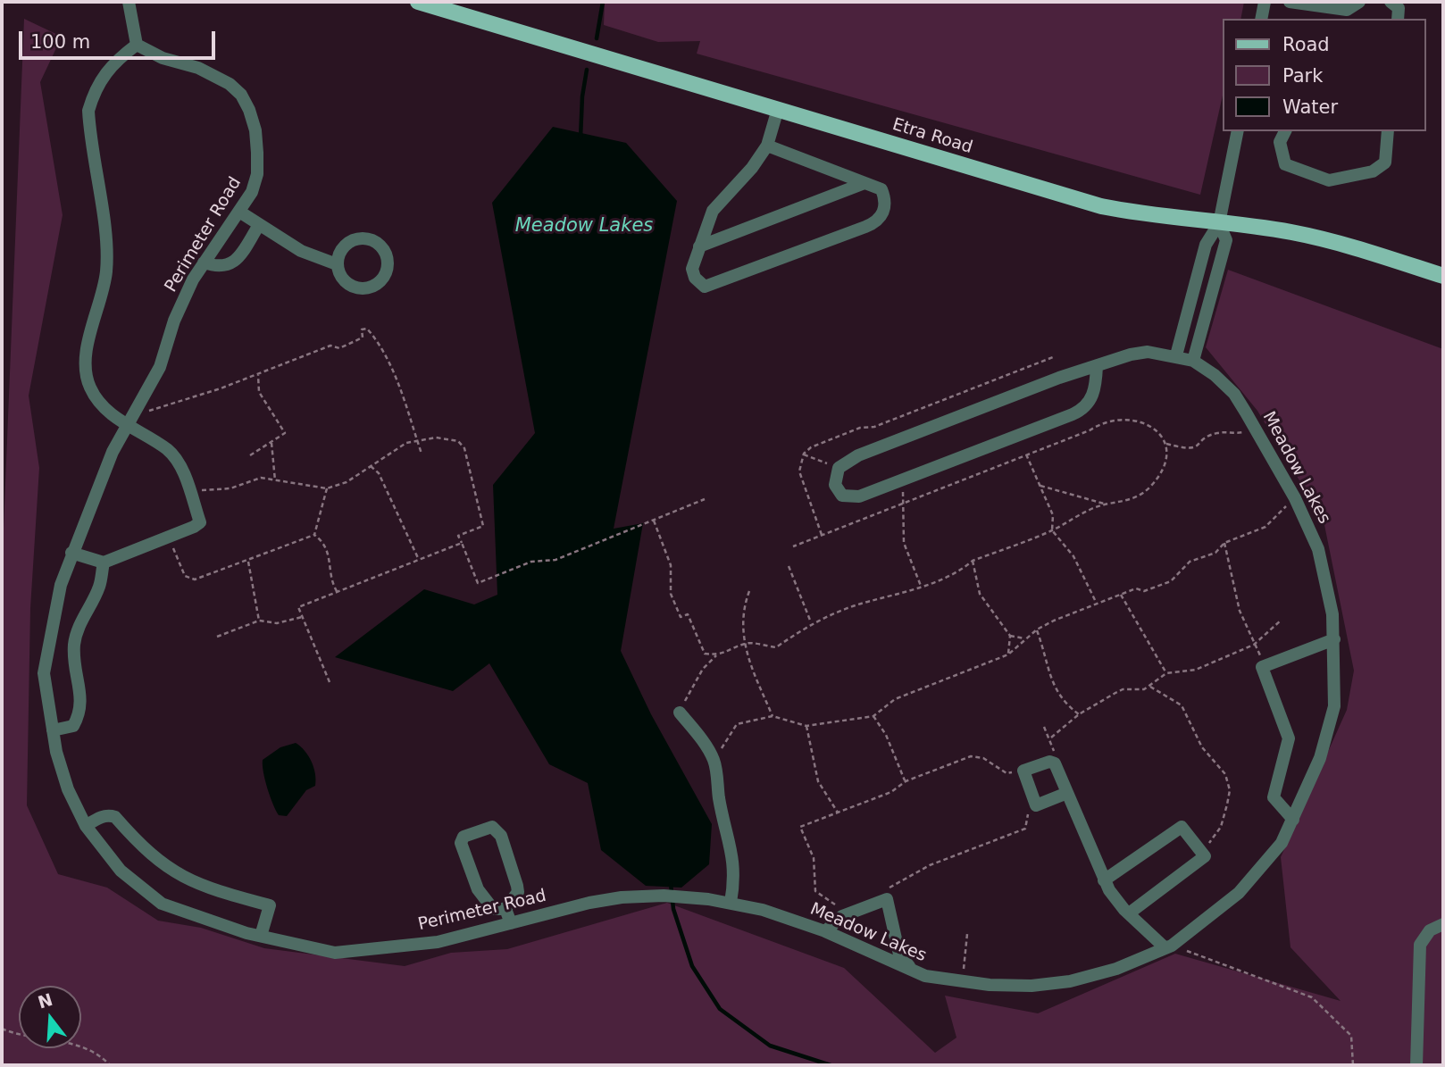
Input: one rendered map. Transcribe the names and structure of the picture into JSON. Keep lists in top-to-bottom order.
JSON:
{
  "streets": {
    "main road": ["Etra Road"],
    "street": ["Perimeter Road", "Meadow Lakes"]
  },
  "crossings": [
    ["Perimeter Road", "Meadow Lakes"]
  ],
  "water": ["Meadow Lakes"],
  "legend": ["Road", "Park", "Water"],
  "scale_bar": "100 m",
  "north": "top"
}
